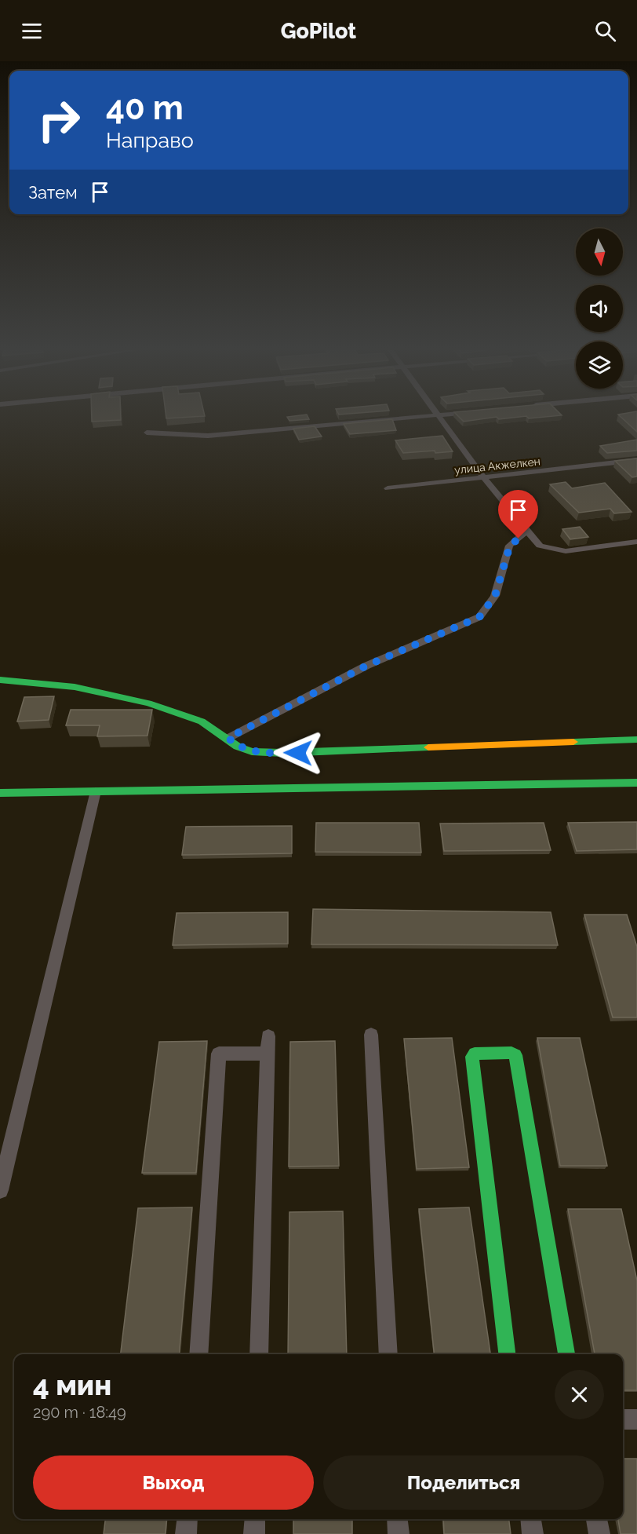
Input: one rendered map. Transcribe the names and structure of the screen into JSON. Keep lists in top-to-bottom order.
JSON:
{
  "streets": {
    "street": ["улица Акжелкен"]
  },
  "north": "bottom",
  "page": {
    "header": "GoPilot",
    "turn": ["40 m", "Направо"],
    "then": "Затем",
    "heading": ["4 мин", "290 m · 18:49"],
    "buttons": ["Выход", "Поделиться"]
  }
}
